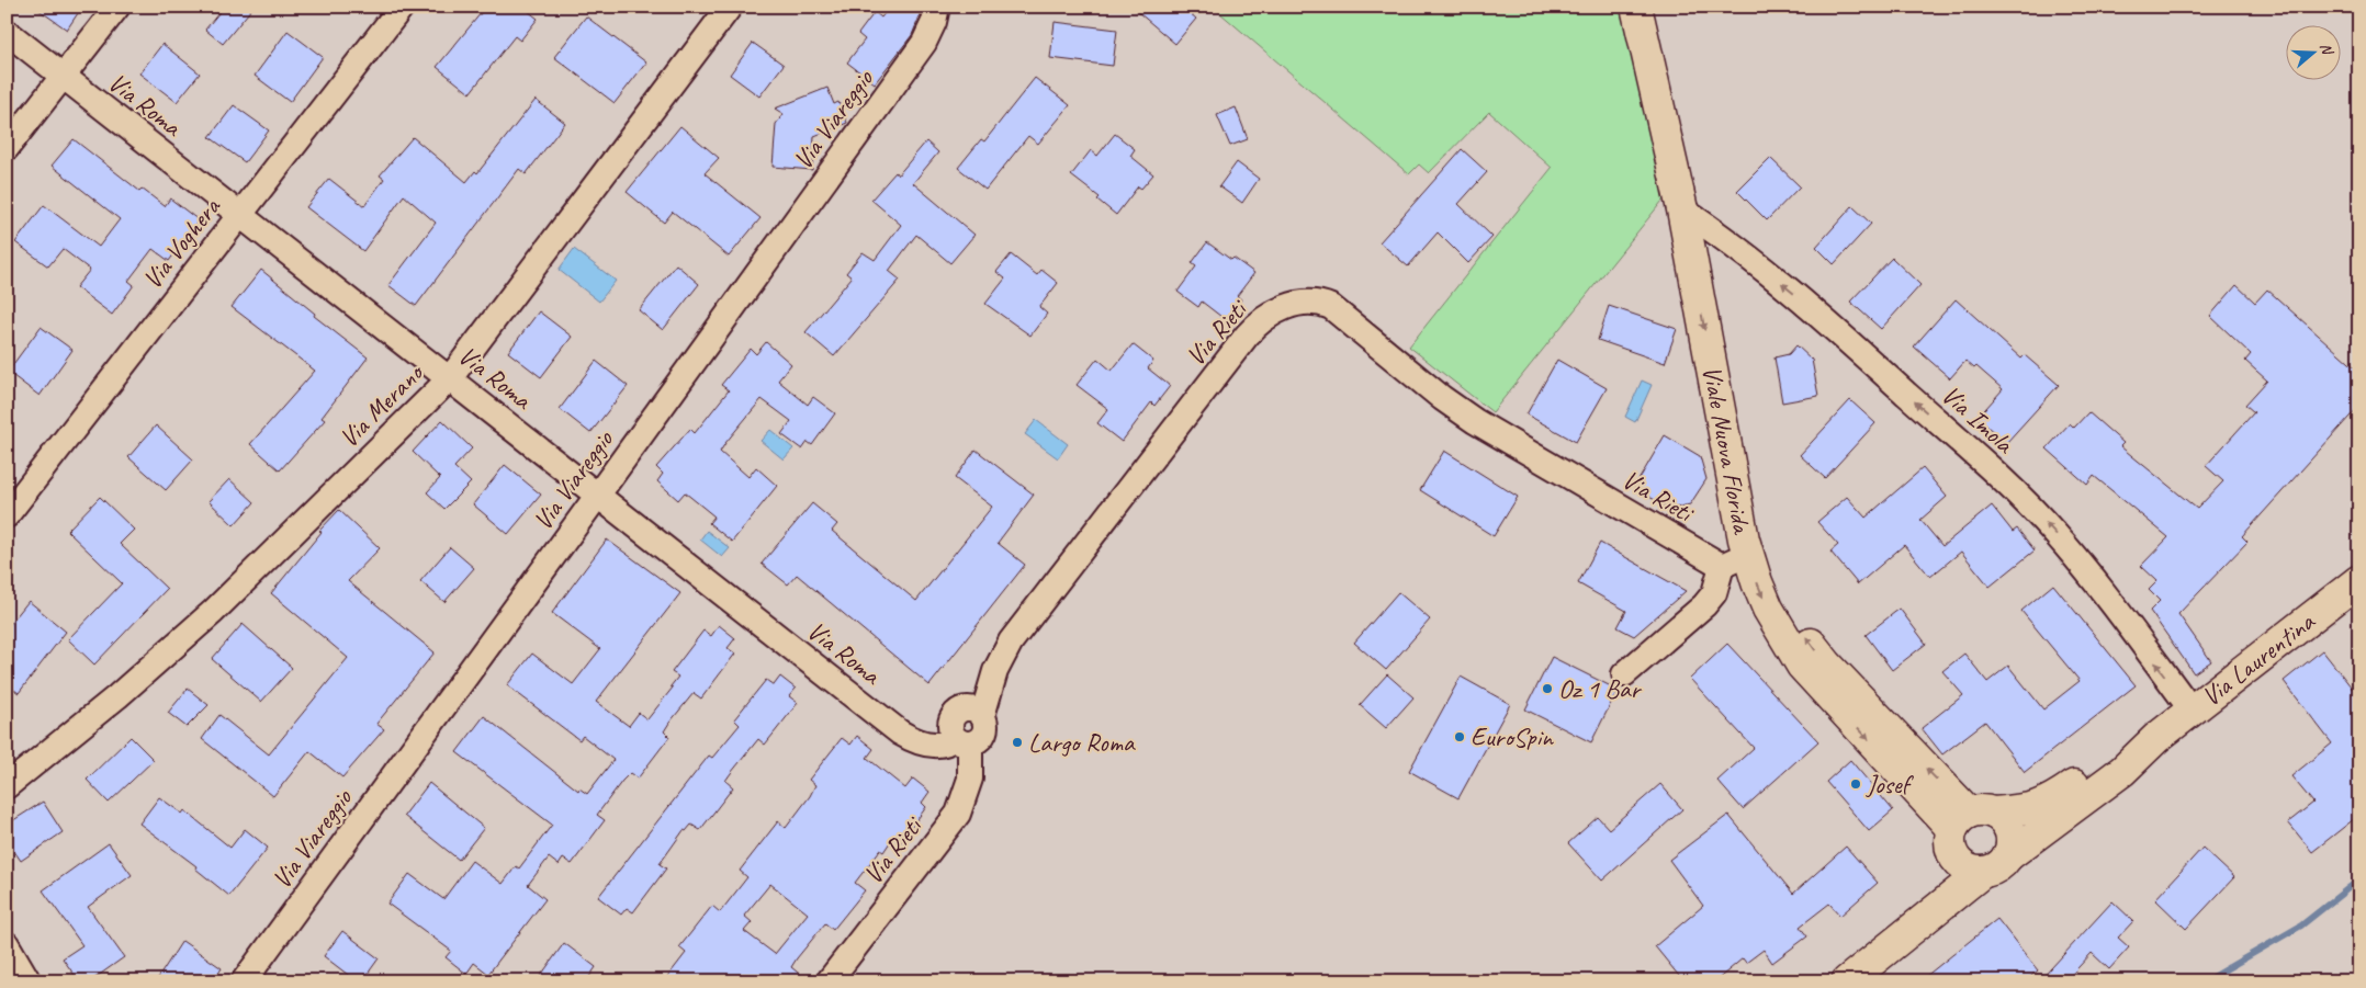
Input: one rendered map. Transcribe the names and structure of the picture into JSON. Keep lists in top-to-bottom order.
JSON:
{
  "streets": {
    "street": [
      "Via Roma",
      "Via Viareggio",
      "Via Voghera",
      "Via Rieti",
      "Via Merano",
      "Via Imola",
      "Viale Nuova Florida",
      "Via Laurentina"
    ]
  },
  "crossings": [
    ["Via Roma", "Via Viareggio"],
    ["Via Roma", "Via Voghera"],
    ["Via Roma", "Via Rieti"],
    ["Via Roma", "Via Merano"],
    ["Via Rieti", "Viale Nuova Florida"],
    ["Via Imola", "Viale Nuova Florida"],
    ["Via Imola", "Via Laurentina"],
    ["Viale Nuova Florida", "Via Laurentina"]
  ],
  "one_way": ["Via Imola"],
  "places": [
    "Oz 1 Bar",
    "EuroSpin",
    "Largo Roma",
    "Josef"
  ],
  "north": "right"
}
